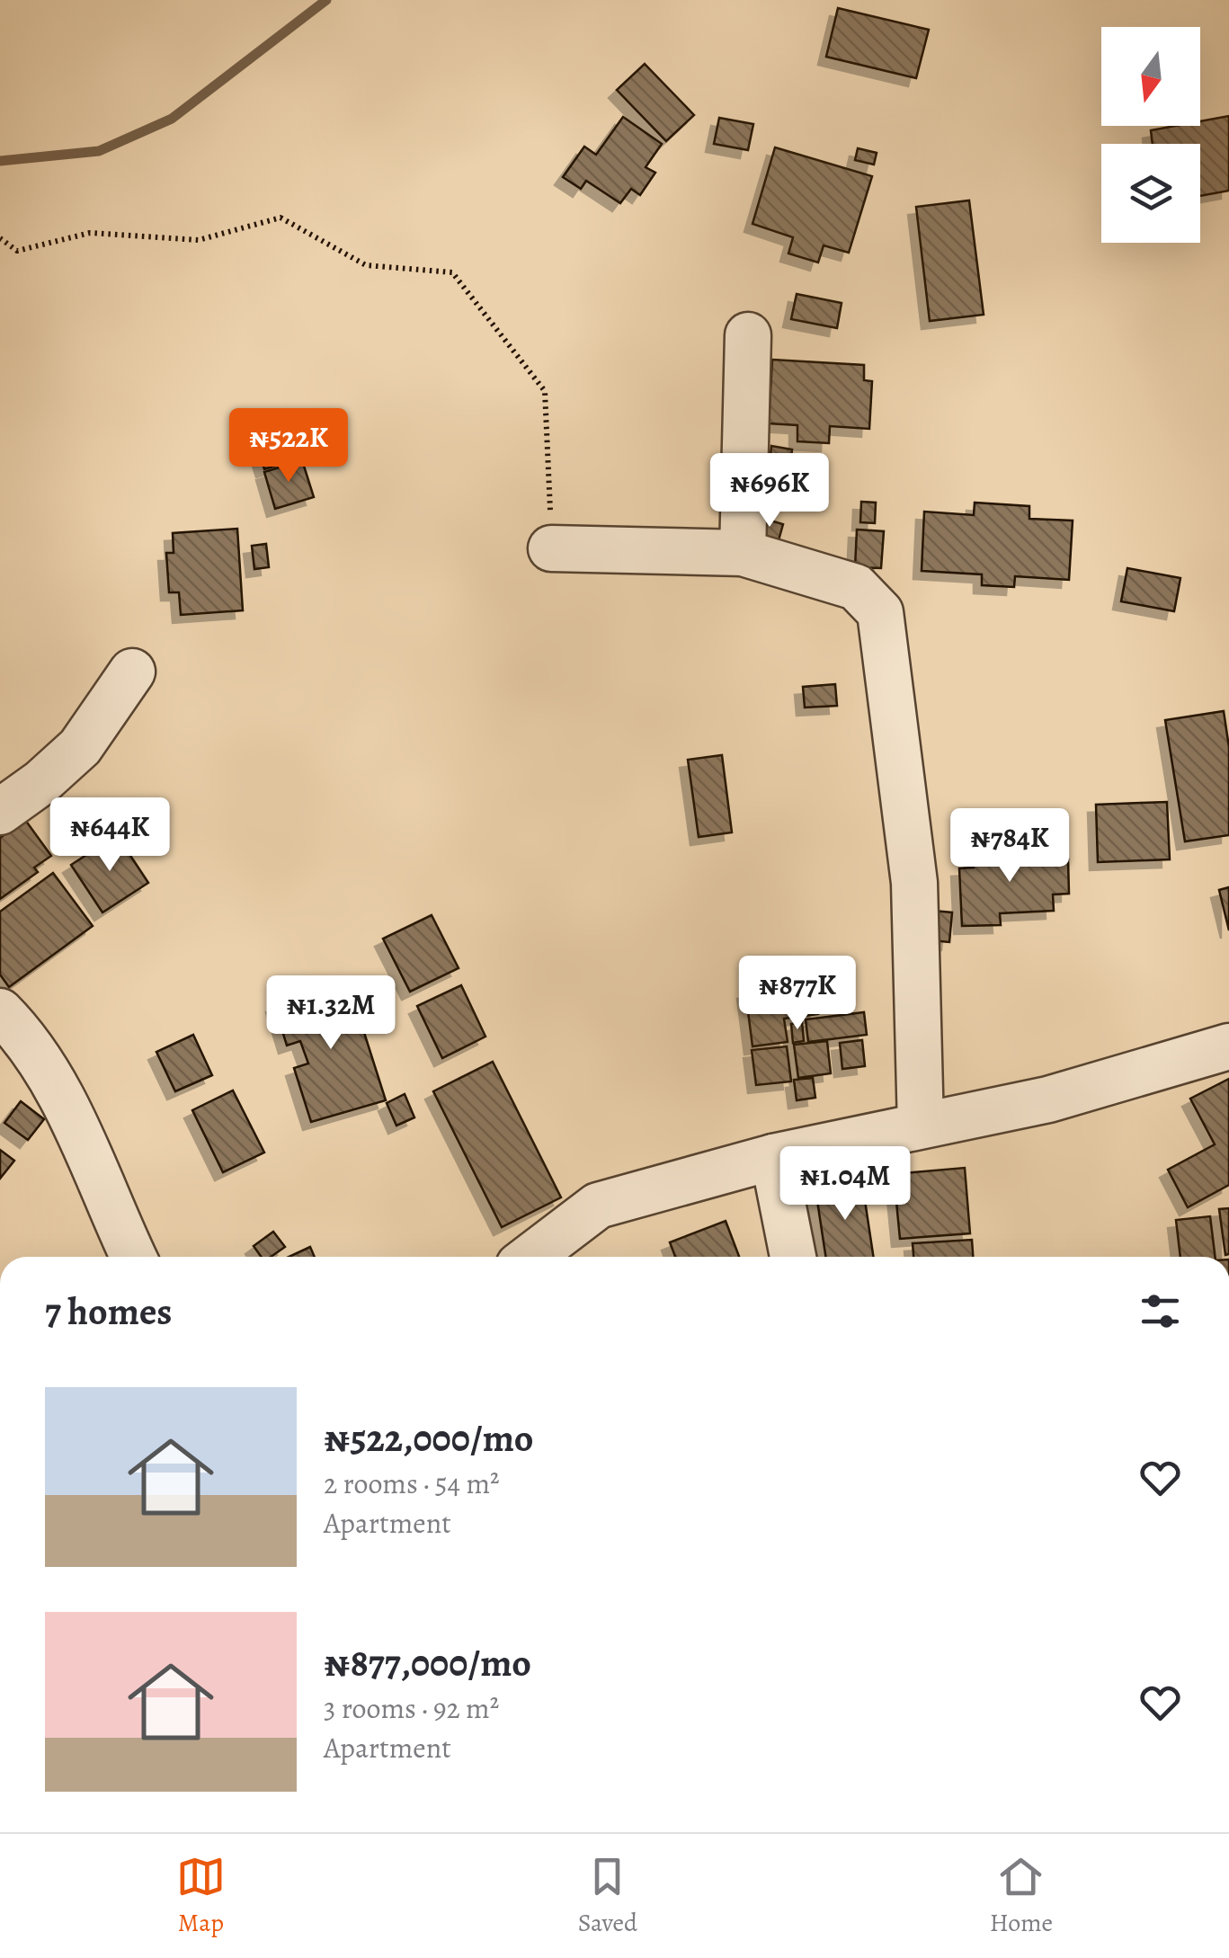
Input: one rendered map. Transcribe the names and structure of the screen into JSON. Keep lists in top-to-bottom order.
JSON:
{
  "north": "bottom",
  "page": {
    "price": [
      "₦522K",
      "₦696K",
      "₦644K",
      "₦784K",
      "₦877K",
      "₦1.32M",
      "₦1.04M"
    ],
    "heading": "7 homes",
    "list": [
      {
        "name": "₦522,000/mo",
        "note": "2 rooms · 54 m² · Apartment"
      },
      {
        "name": "₦877,000/mo",
        "note": "3 rooms · 92 m² · Apartment"
      }
    ],
    "tabs": ["Map", "Saved", "Home"]
  }
}
